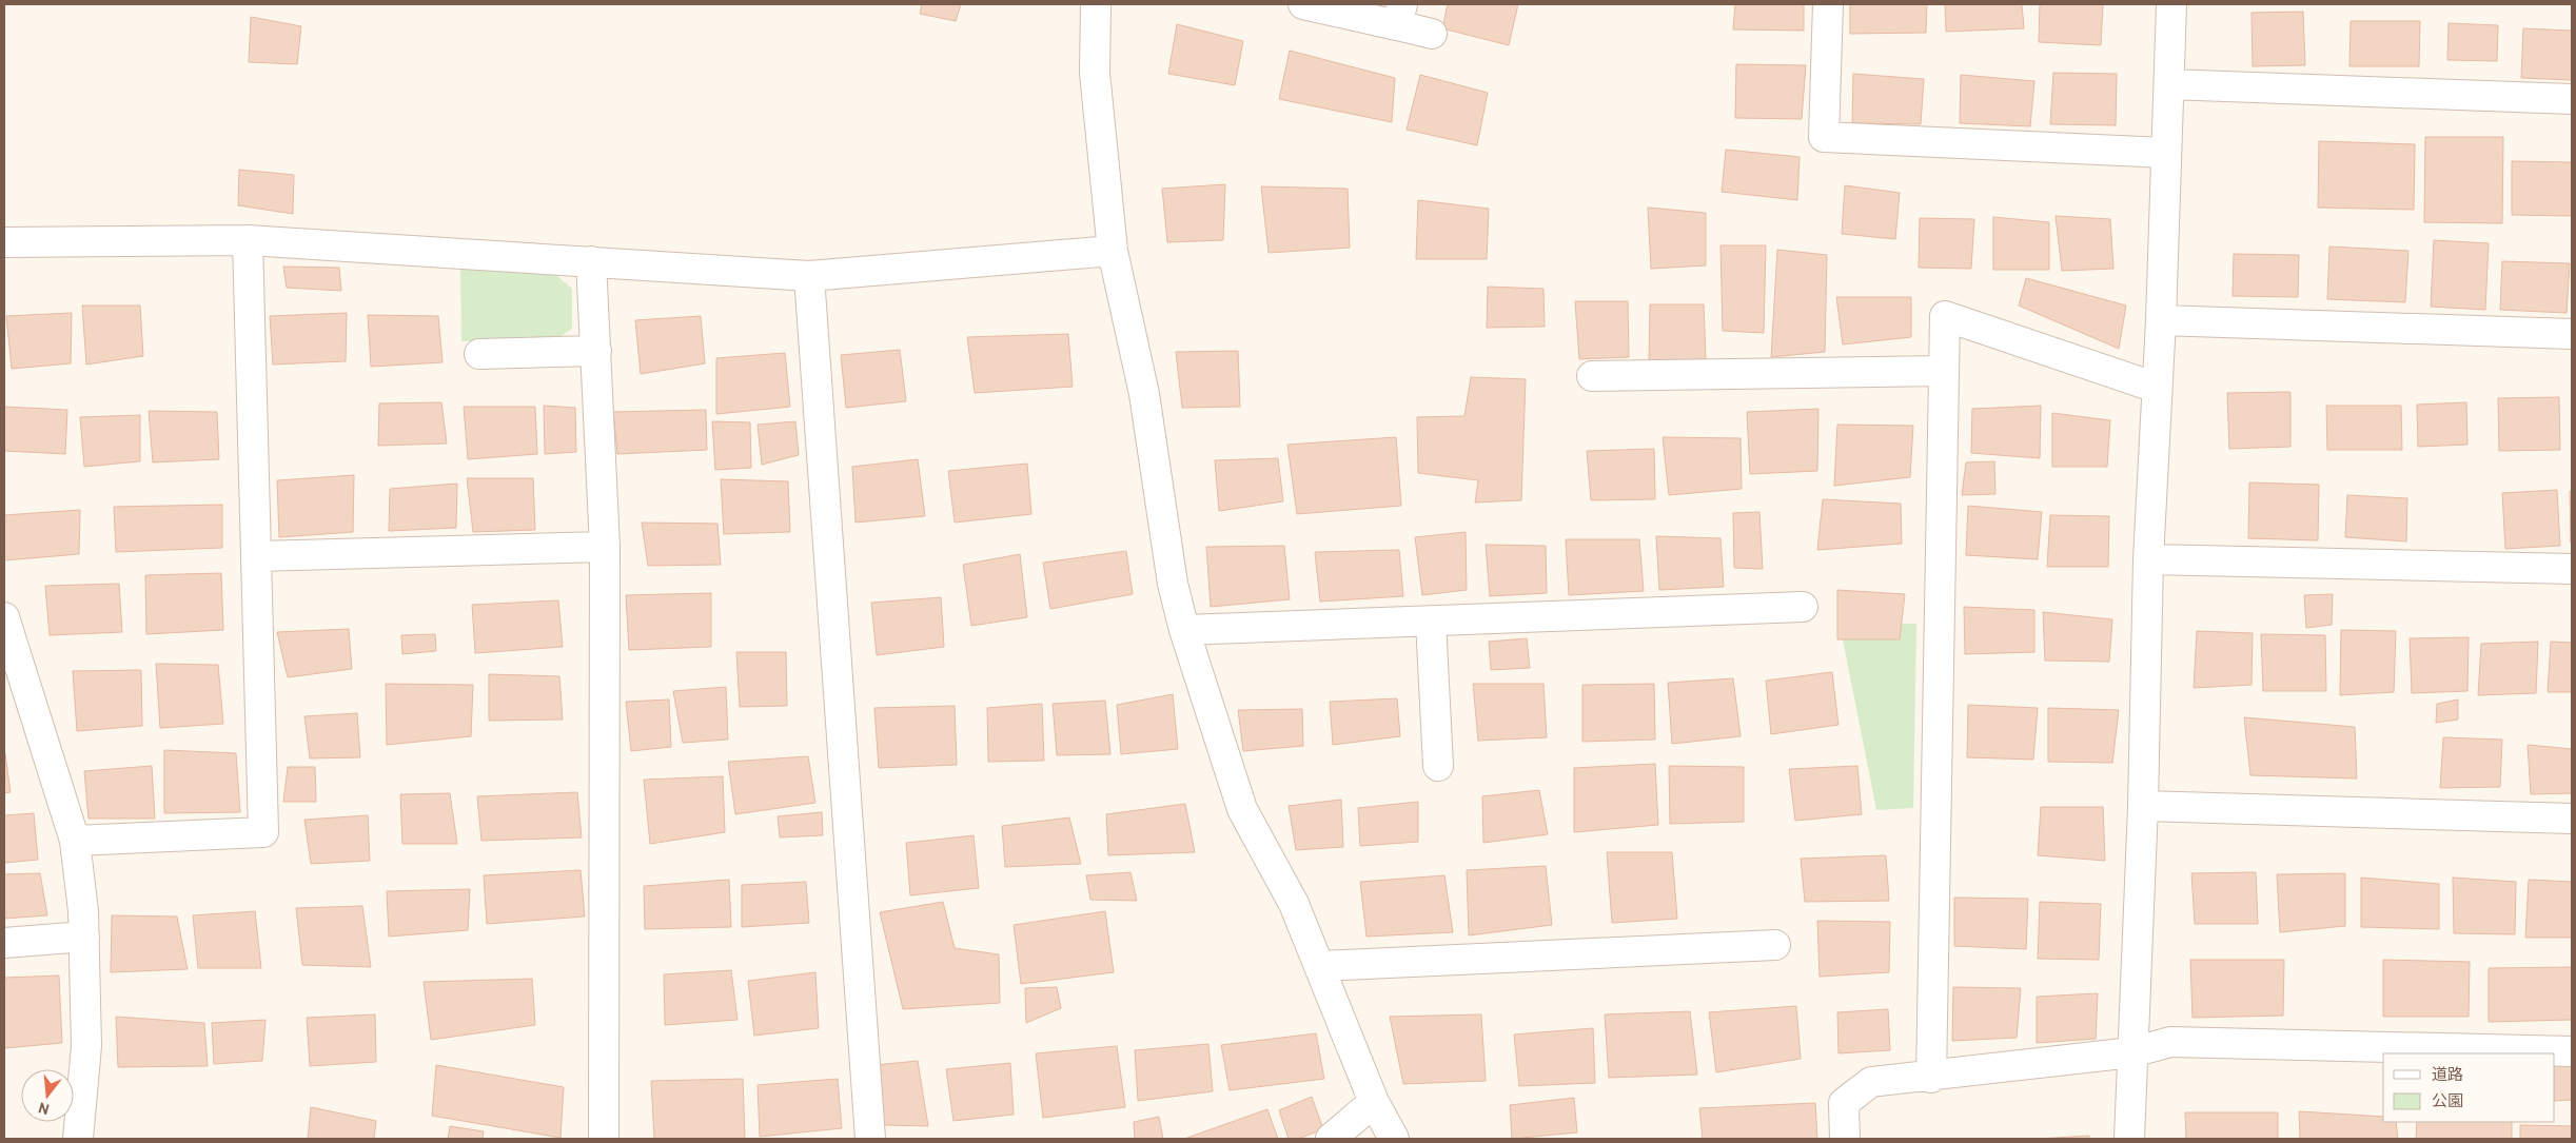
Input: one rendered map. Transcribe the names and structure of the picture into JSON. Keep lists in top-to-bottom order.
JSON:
{
  "legend": ["道路", "公園"],
  "north": "bottom"
}
